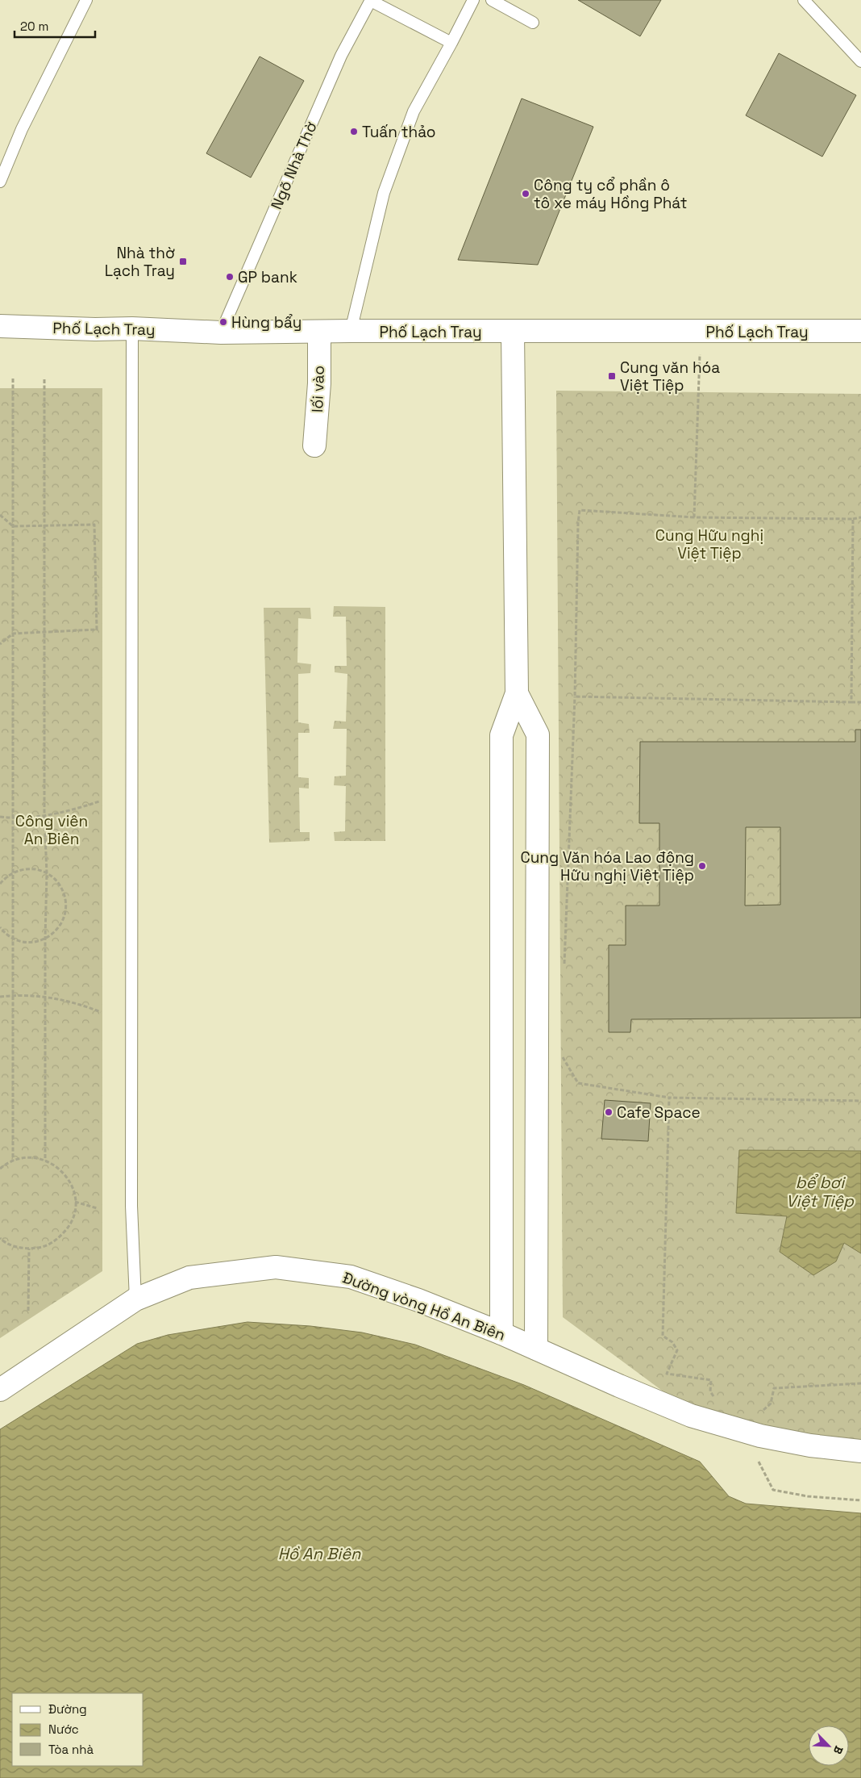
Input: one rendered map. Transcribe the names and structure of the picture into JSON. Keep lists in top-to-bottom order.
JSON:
{
  "streets": {
    "street": ["Phố Lạch Tray", "lối vào", "Đường vòng Hồ An Biên"],
    "lane": ["Ngõ Nhà Thờ"]
  },
  "crossings": [
    ["Ngõ Nhà Thờ", "Phố Lạch Tray"],
    ["Phố Lạch Tray", "lối vào"]
  ],
  "water": ["bể bơi Việt Tiệp", "Hồ An Biên"],
  "parks": ["Cung Hữu nghị Việt Tiệp", "Công viên An Biên"],
  "places": {
    "other": [
      "Tuấn thảo",
      "Công ty cổ phần ô tô xe máy Hồng Phát",
      "GP bank",
      "Hùng bẩy",
      "Cung Văn hóa Lao động Hữu nghị Việt Tiệp",
      "Cafe Space"
    ],
    "transit": ["Nhà thờ Lạch Tray", "Cung văn hóa Việt Tiệp"]
  },
  "legend": ["Đường", "Nước", "Tòa nhà"],
  "scale_bar": "20 m",
  "north": "bottom right"
}
